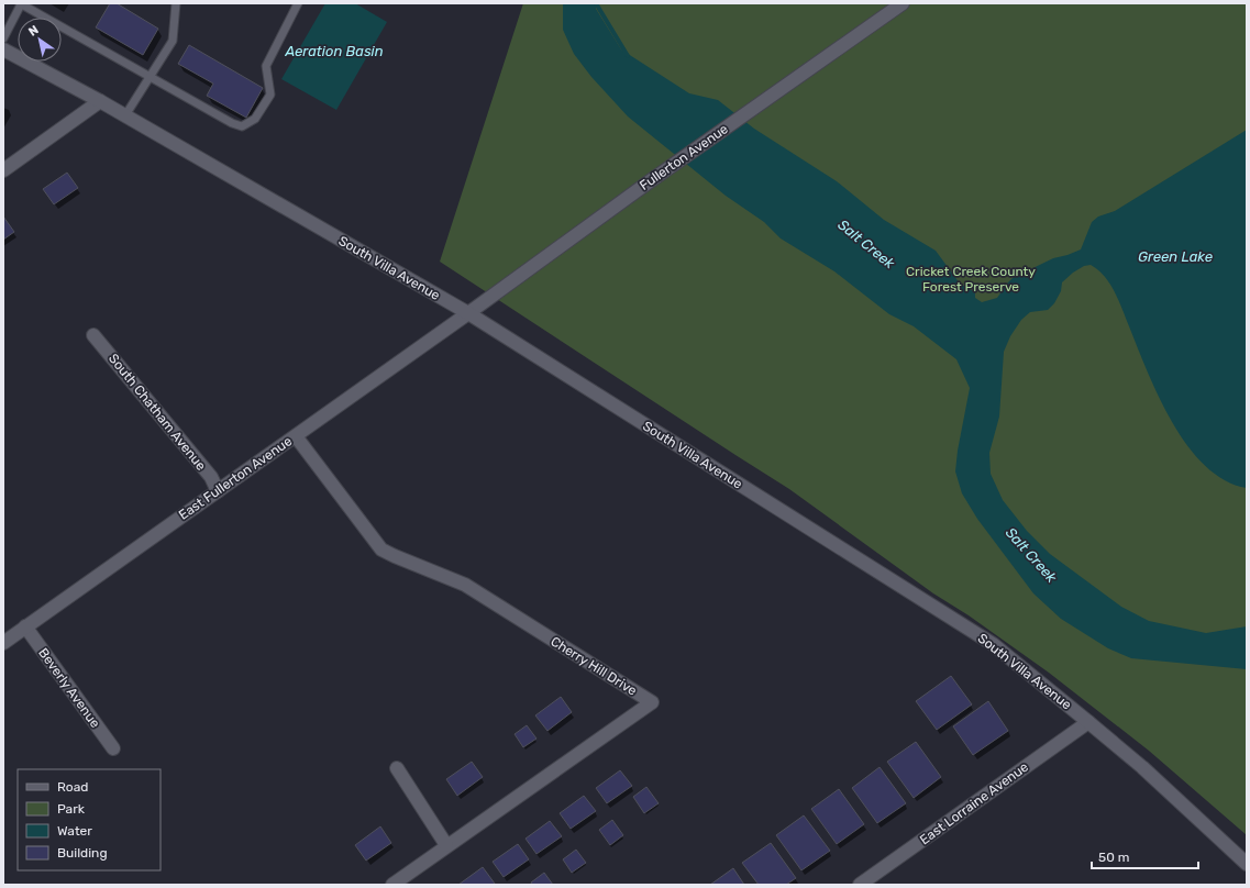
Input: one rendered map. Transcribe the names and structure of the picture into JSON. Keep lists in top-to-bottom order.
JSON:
{
  "streets": {
    "street": [
      "Fullerton Avenue",
      "South Villa Avenue",
      "South Chatham Avenue",
      "East Fullerton Avenue",
      "Cherry Hill Drive",
      "Beverly Avenue",
      "East Lorraine Avenue"
    ]
  },
  "crossings": [
    ["Fullerton Avenue", "South Villa Avenue"],
    ["Fullerton Avenue", "East Fullerton Avenue"],
    ["South Villa Avenue", "East Fullerton Avenue"],
    ["South Villa Avenue", "East Lorraine Avenue"],
    ["South Chatham Avenue", "East Fullerton Avenue"],
    ["East Fullerton Avenue", "Cherry Hill Drive"],
    ["East Fullerton Avenue", "Beverly Avenue"]
  ],
  "water": ["Aeration Basin", "Salt Creek", "Green Lake"],
  "parks": ["Cricket Creek County Forest Preserve"],
  "legend": [
    "Road",
    "Park",
    "Water",
    "Building"
  ],
  "scale_bar": "50 m",
  "north": "top left"
}
